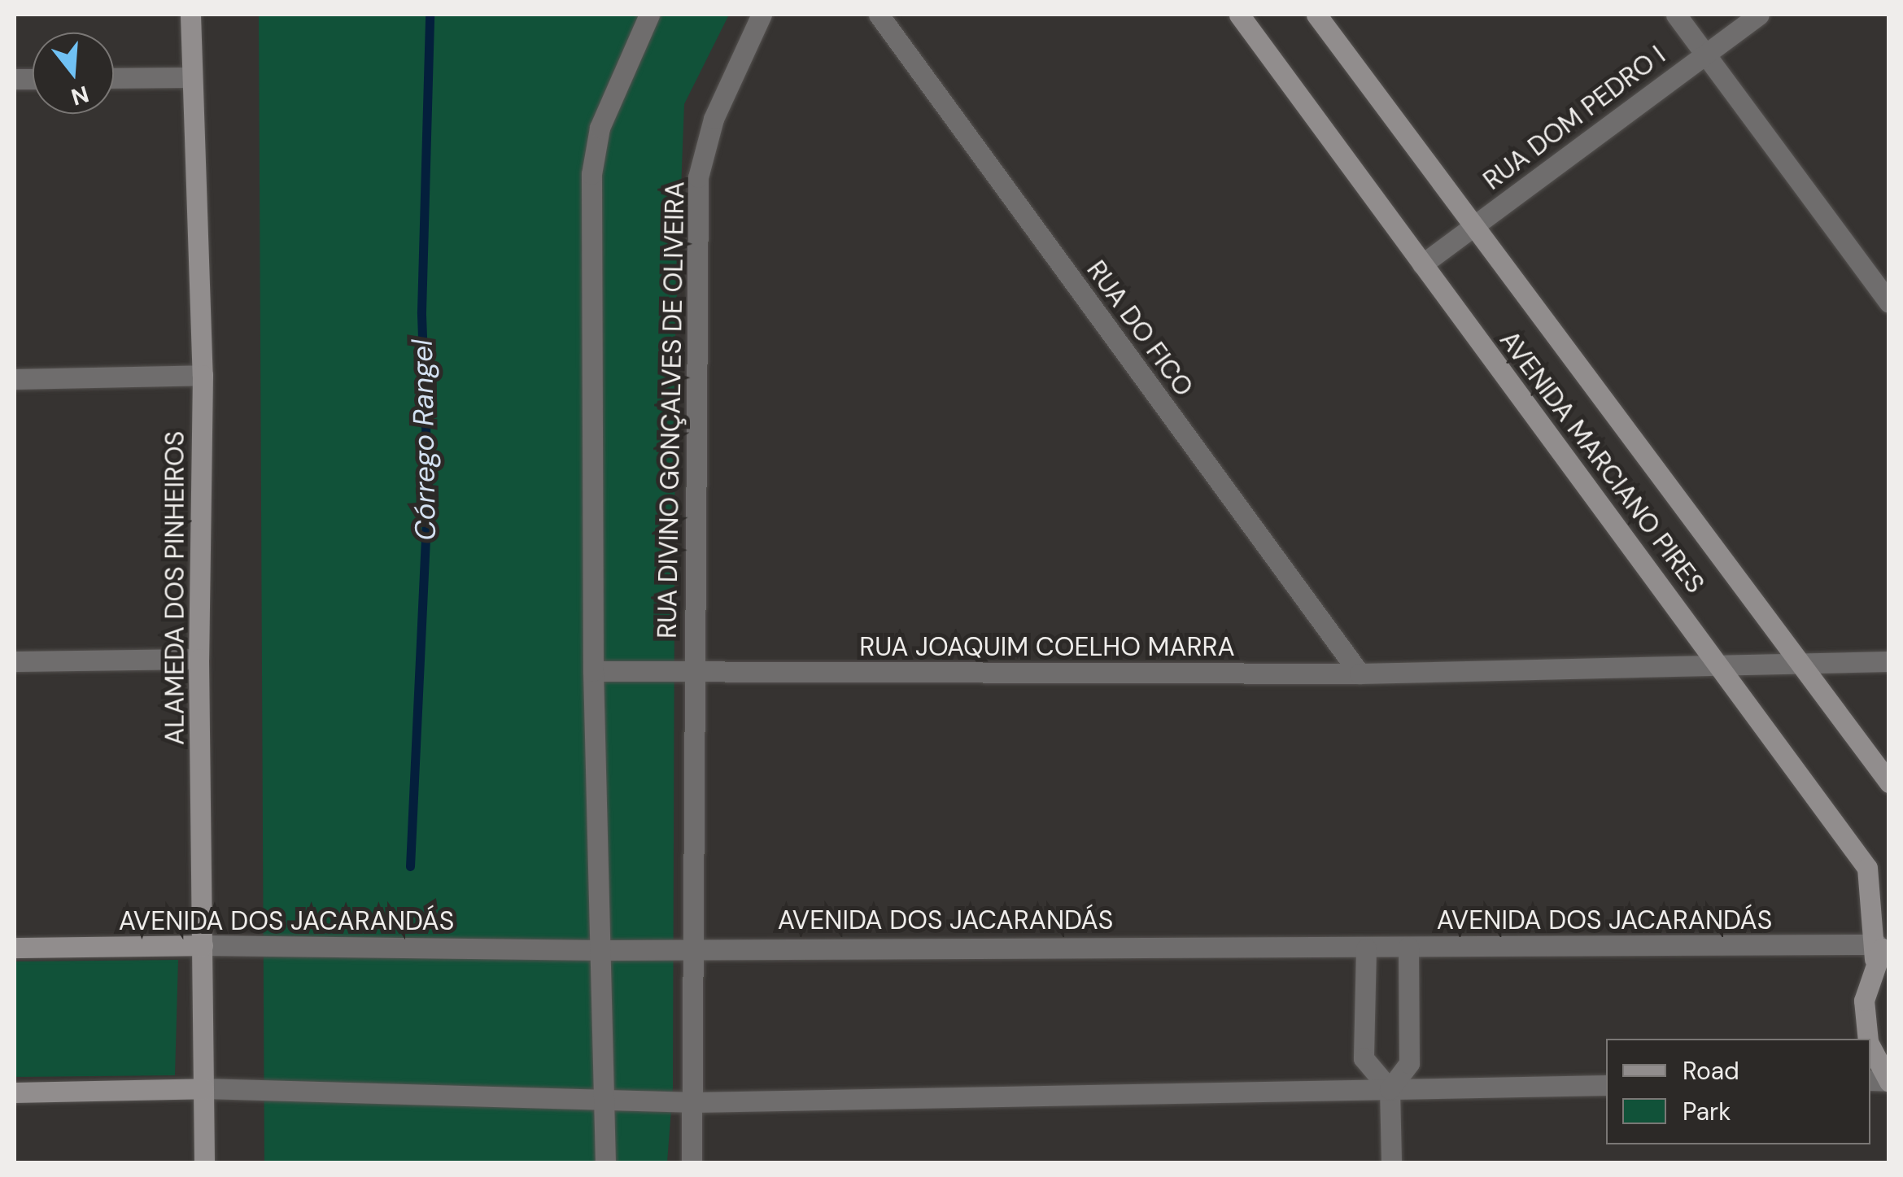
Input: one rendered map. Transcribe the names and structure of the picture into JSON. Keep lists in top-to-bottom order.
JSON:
{
  "streets": {
    "street": [
      "RUA DOM PEDRO I",
      "RUA DO FICO",
      "RUA DIVINO GONÇALVES DE OLIVEIRA",
      "AVENIDA MARCIANO PIRES",
      "ALAMEDA DOS PINHEIROS",
      "RUA JOAQUIM COELHO MARRA",
      "AVENIDA DOS JACARANDÁS"
    ]
  },
  "crossings": [
    ["RUA DOM PEDRO I", "AVENIDA MARCIANO PIRES"],
    ["RUA DO FICO", "RUA JOAQUIM COELHO MARRA"],
    ["RUA DIVINO GONÇALVES DE OLIVEIRA", "RUA JOAQUIM COELHO MARRA"],
    ["AVENIDA MARCIANO PIRES", "RUA JOAQUIM COELHO MARRA"],
    ["AVENIDA MARCIANO PIRES", "AVENIDA DOS JACARANDÁS"],
    ["ALAMEDA DOS PINHEIROS", "AVENIDA DOS JACARANDÁS"]
  ],
  "water": ["Córrego Rangel"],
  "legend": ["Road", "Park"],
  "north": "bottom"
}
